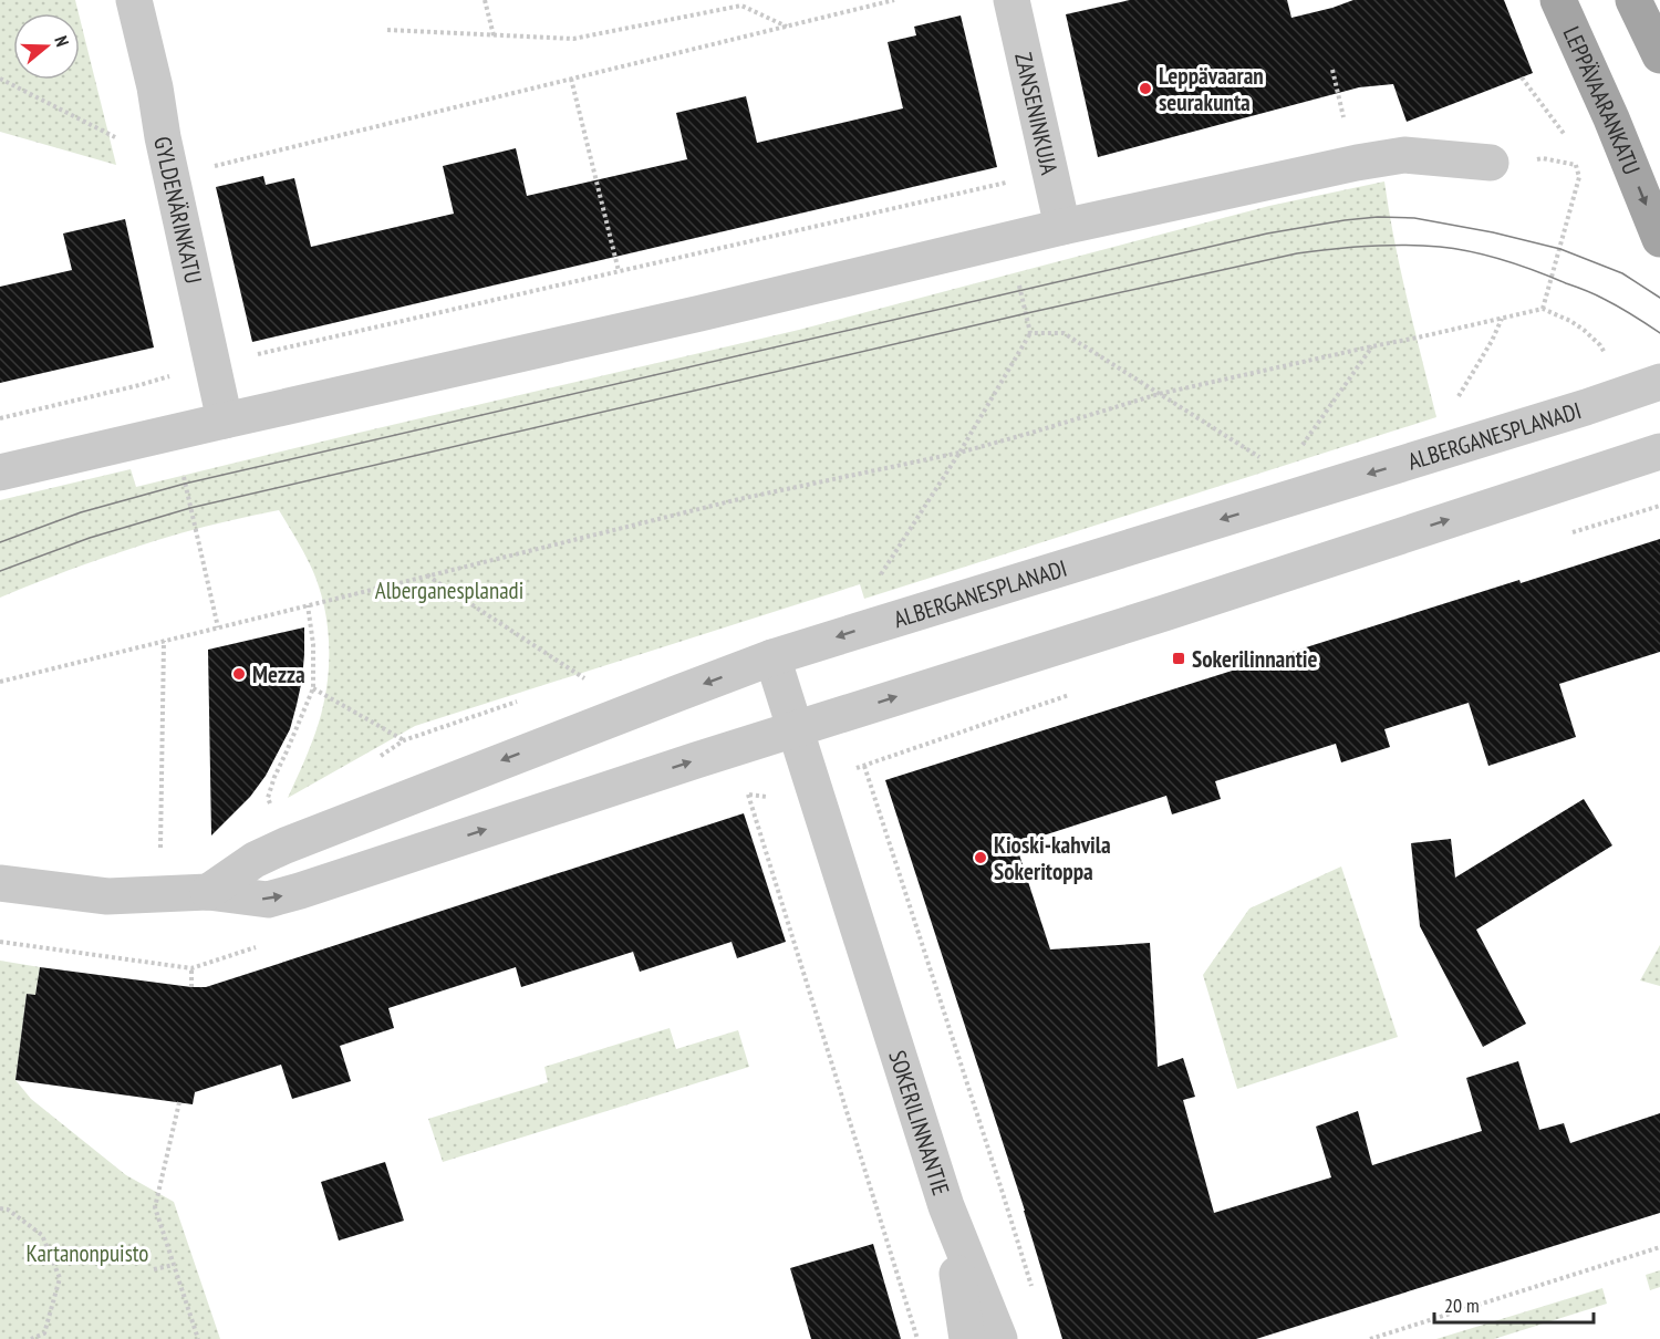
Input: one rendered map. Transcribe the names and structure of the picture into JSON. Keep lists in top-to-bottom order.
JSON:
{
  "streets": {
    "main road": ["LEPPÄVAARANKATU"],
    "street": [
      "ZANSENINKUJA",
      "GYLDENÄRINKATU",
      "ALBERGANESPLANADI",
      "SOKERILINNANTIE"
    ]
  },
  "crossings": [
    ["ALBERGANESPLANADI", "SOKERILINNANTIE"]
  ],
  "one_way": ["LEPPÄVAARANKATU"],
  "parks": ["Alberganesplanadi", "Kartanonpuisto"],
  "places": {
    "other": ["Leppävaaran seurakunta", "Mezza", "Kioski-kahvila Sokeritoppa"],
    "transit": ["Sokerilinnantie"]
  },
  "scale_bar": "20 m",
  "north": "right"
}
